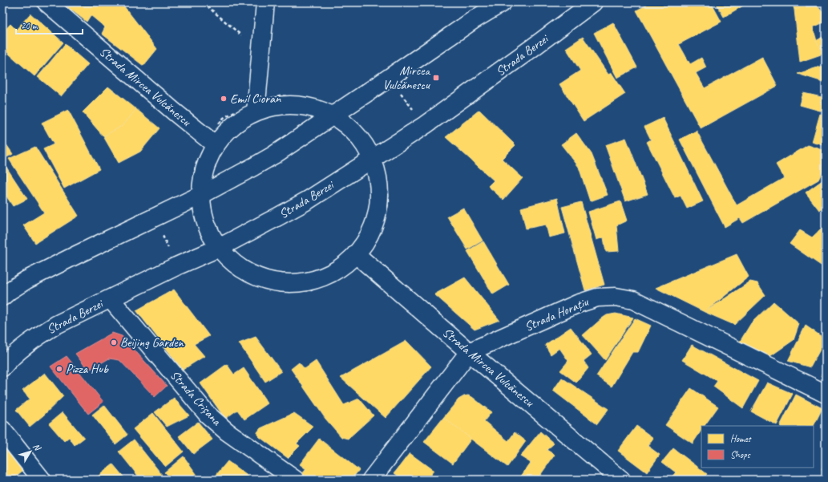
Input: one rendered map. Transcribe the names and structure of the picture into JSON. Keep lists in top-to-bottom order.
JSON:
{
  "streets": {
    "main road": [
      "Strada Berzei",
      "Strada Mircea Vulcănescu",
      "Strada Horațiu",
      "Strada Crișana"
    ]
  },
  "crossings": [
    ["Strada Berzei", "Strada Crișana"],
    ["Strada Mircea Vulcănescu", "Strada Horațiu"]
  ],
  "places": {
    "transit": ["Mircea Vulcănescu"],
    "other": ["Emil Cioran", "Beijing Garden", "Pizza Hub"]
  },
  "legend": ["Homes", "Shops"],
  "scale_bar": "20 m",
  "north": "top right"
}
